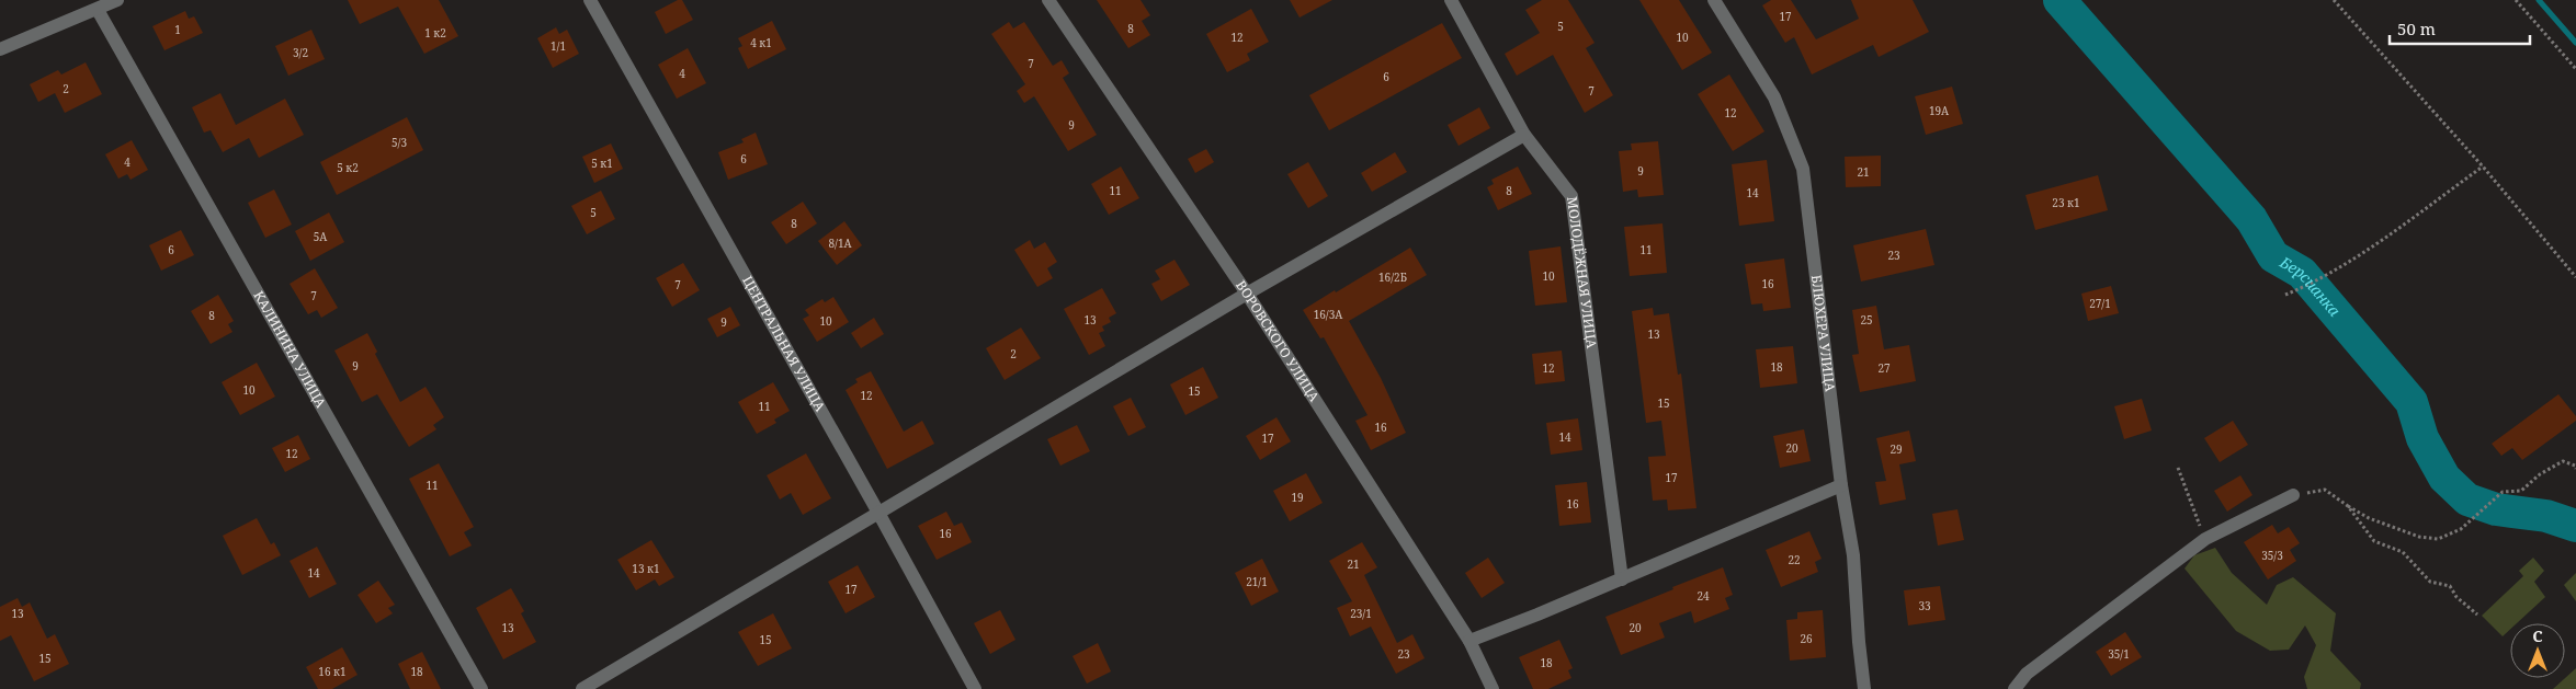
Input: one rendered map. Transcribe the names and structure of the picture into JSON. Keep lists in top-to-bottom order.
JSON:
{
  "streets": {
    "street": [
      "МОЛОДЁЖНАЯ УЛИЦА",
      "БЛЮХЕРА УЛИЦА",
      "ВОРОВСКОГО УЛИЦА",
      "ЦЕНТРАЛЬНАЯ УЛИЦА",
      "КАЛИНИНА УЛИЦА"
    ]
  },
  "water": ["Берсианка"],
  "house_numbers": [
    "17",
    "5",
    "8",
    "1",
    "1 к2",
    "12",
    "10",
    "4 к1",
    "1/1",
    "3/2",
    "7",
    "4",
    "6",
    "2",
    "7",
    "19А",
    "12",
    "9",
    "5/3",
    "6",
    "4",
    "5 к1",
    "5 к2",
    "9",
    "21",
    "11",
    "8",
    "14",
    "23 к1",
    "5",
    "8",
    "5А",
    "8/1А",
    "6",
    "11",
    "23",
    "10",
    "16/2Б",
    "16",
    "7",
    "7",
    "27/1",
    "16/3А",
    "8",
    "13",
    "25",
    "10",
    "9",
    "13",
    "2",
    "9",
    "18",
    "12",
    "27",
    "10",
    "15",
    "12",
    "15",
    "11",
    "16",
    "14",
    "17",
    "20",
    "29",
    "12",
    "17",
    "11",
    "19",
    "16",
    "16",
    "35/3",
    "22",
    "21",
    "13 к1",
    "14",
    "21/1",
    "17",
    "24",
    "33",
    "13",
    "23/1",
    "13",
    "20",
    "26",
    "15",
    "23",
    "35/1",
    "15",
    "18",
    "16 к1",
    "18"
  ],
  "scale_bar": "50 m",
  "north": "top"
}
